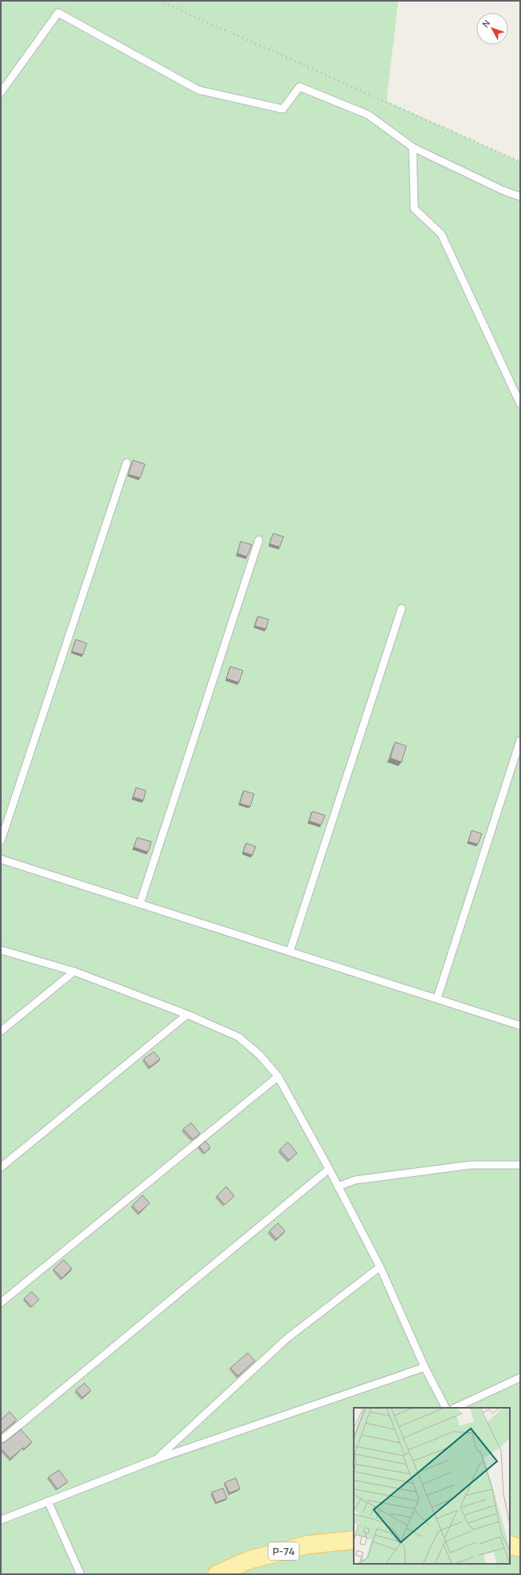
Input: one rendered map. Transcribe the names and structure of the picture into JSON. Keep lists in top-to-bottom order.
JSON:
{
  "streets": {
    "main road": ["Р-74"]
  },
  "north": "top left"
}
